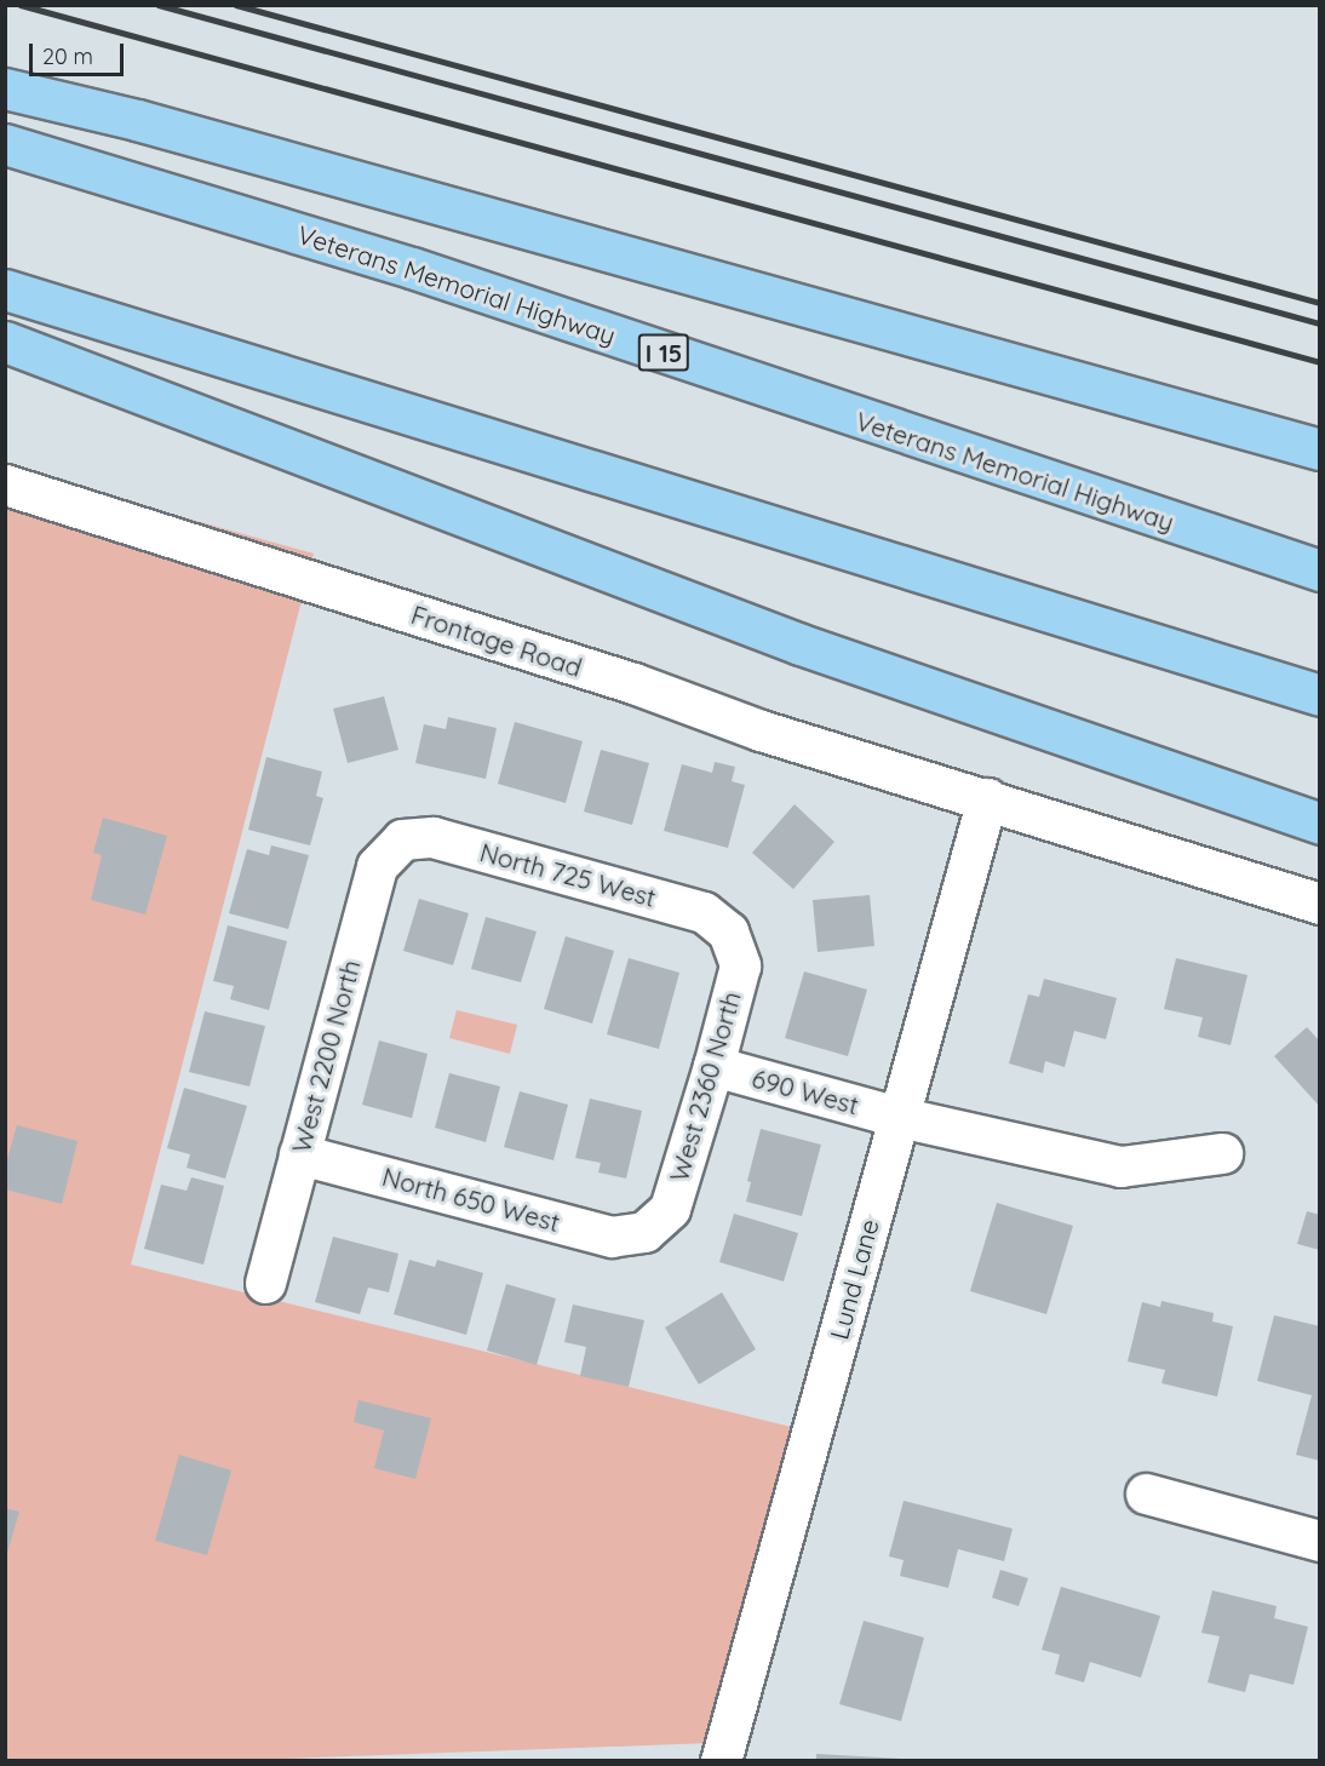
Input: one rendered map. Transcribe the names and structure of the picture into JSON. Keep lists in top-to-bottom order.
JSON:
{
  "streets": {
    "highway": ["Veterans Memorial Highway", "I 15"],
    "street": [
      "Frontage Road",
      "North 725 West",
      "West 2200 North",
      "West 2360 North",
      "690 West",
      "North 650 West",
      "Lund Lane"
    ]
  },
  "crossings": [
    ["Frontage Road", "Lund Lane"],
    ["North 725 West", "West 2200 North"],
    ["North 725 West", "West 2360 North"],
    ["West 2200 North", "North 650 West"],
    ["West 2360 North", "690 West"],
    ["West 2360 North", "North 650 West"],
    ["690 West", "Lund Lane"]
  ],
  "scale_bar": "20 m"
}
